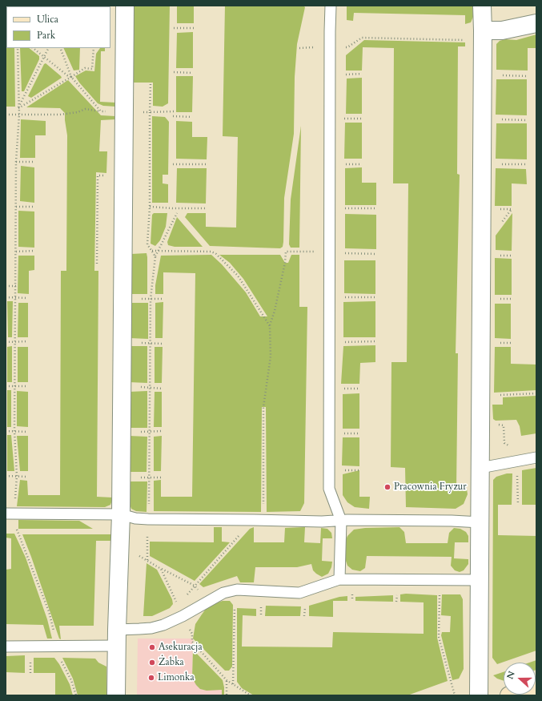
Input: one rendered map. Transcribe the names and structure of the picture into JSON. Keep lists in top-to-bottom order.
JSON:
{
  "places": [
    "Pracownia Fryzur",
    "Asekuracja",
    "Żabka",
    "Limonka"
  ],
  "legend": ["Ulica", "Park"],
  "north": "left"
}
